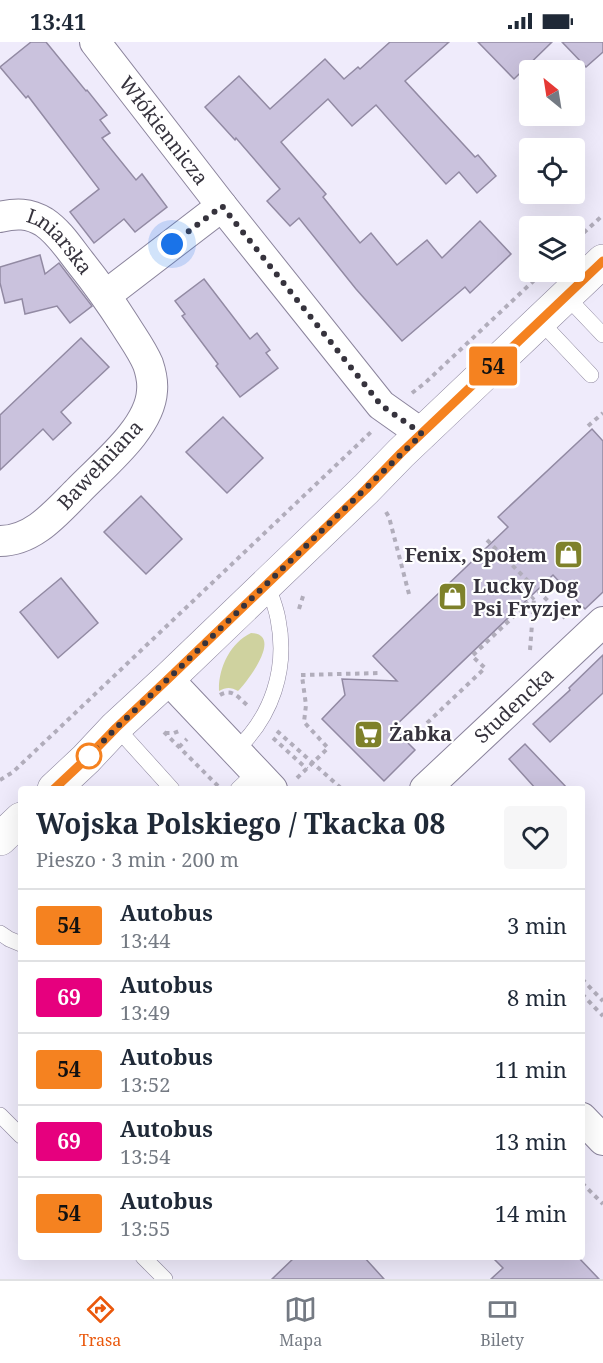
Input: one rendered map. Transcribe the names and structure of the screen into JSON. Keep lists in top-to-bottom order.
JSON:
{
  "streets": {
    "street": [
      "Włókiennicza",
      "Lniarska",
      "Bawełniana",
      "Studencka"
    ]
  },
  "crossings": [
    ["Lniarska", "Bawełniana"]
  ],
  "places": {
    "shop": ["Fenix, Społem", "Lucky Dog Psi Fryzjer"],
    "supermarket": ["Żabka"]
  },
  "lines": ["bus line 54"],
  "north": "top left",
  "page": {
    "status": "13:41",
    "on_map": "54",
    "heading": ["Wojska Polskiego / Tkacka 08", "Pieszo · 3 min · 200 m"],
    "list": [
      {
        "mark": "54",
        "name": "Autobus",
        "note": "13:44",
        "value": "3 min"
      },
      {
        "mark": "69",
        "name": "Autobus",
        "note": "13:49",
        "value": "8 min"
      },
      {
        "mark": "54",
        "name": "Autobus",
        "note": "13:52",
        "value": "11 min"
      },
      {
        "mark": "69",
        "name": "Autobus",
        "note": "13:54",
        "value": "13 min"
      },
      {
        "mark": "54",
        "name": "Autobus",
        "note": "13:55",
        "value": "14 min"
      }
    ],
    "tabs": ["Trasa", "Mapa", "Bilety"]
  }
}
